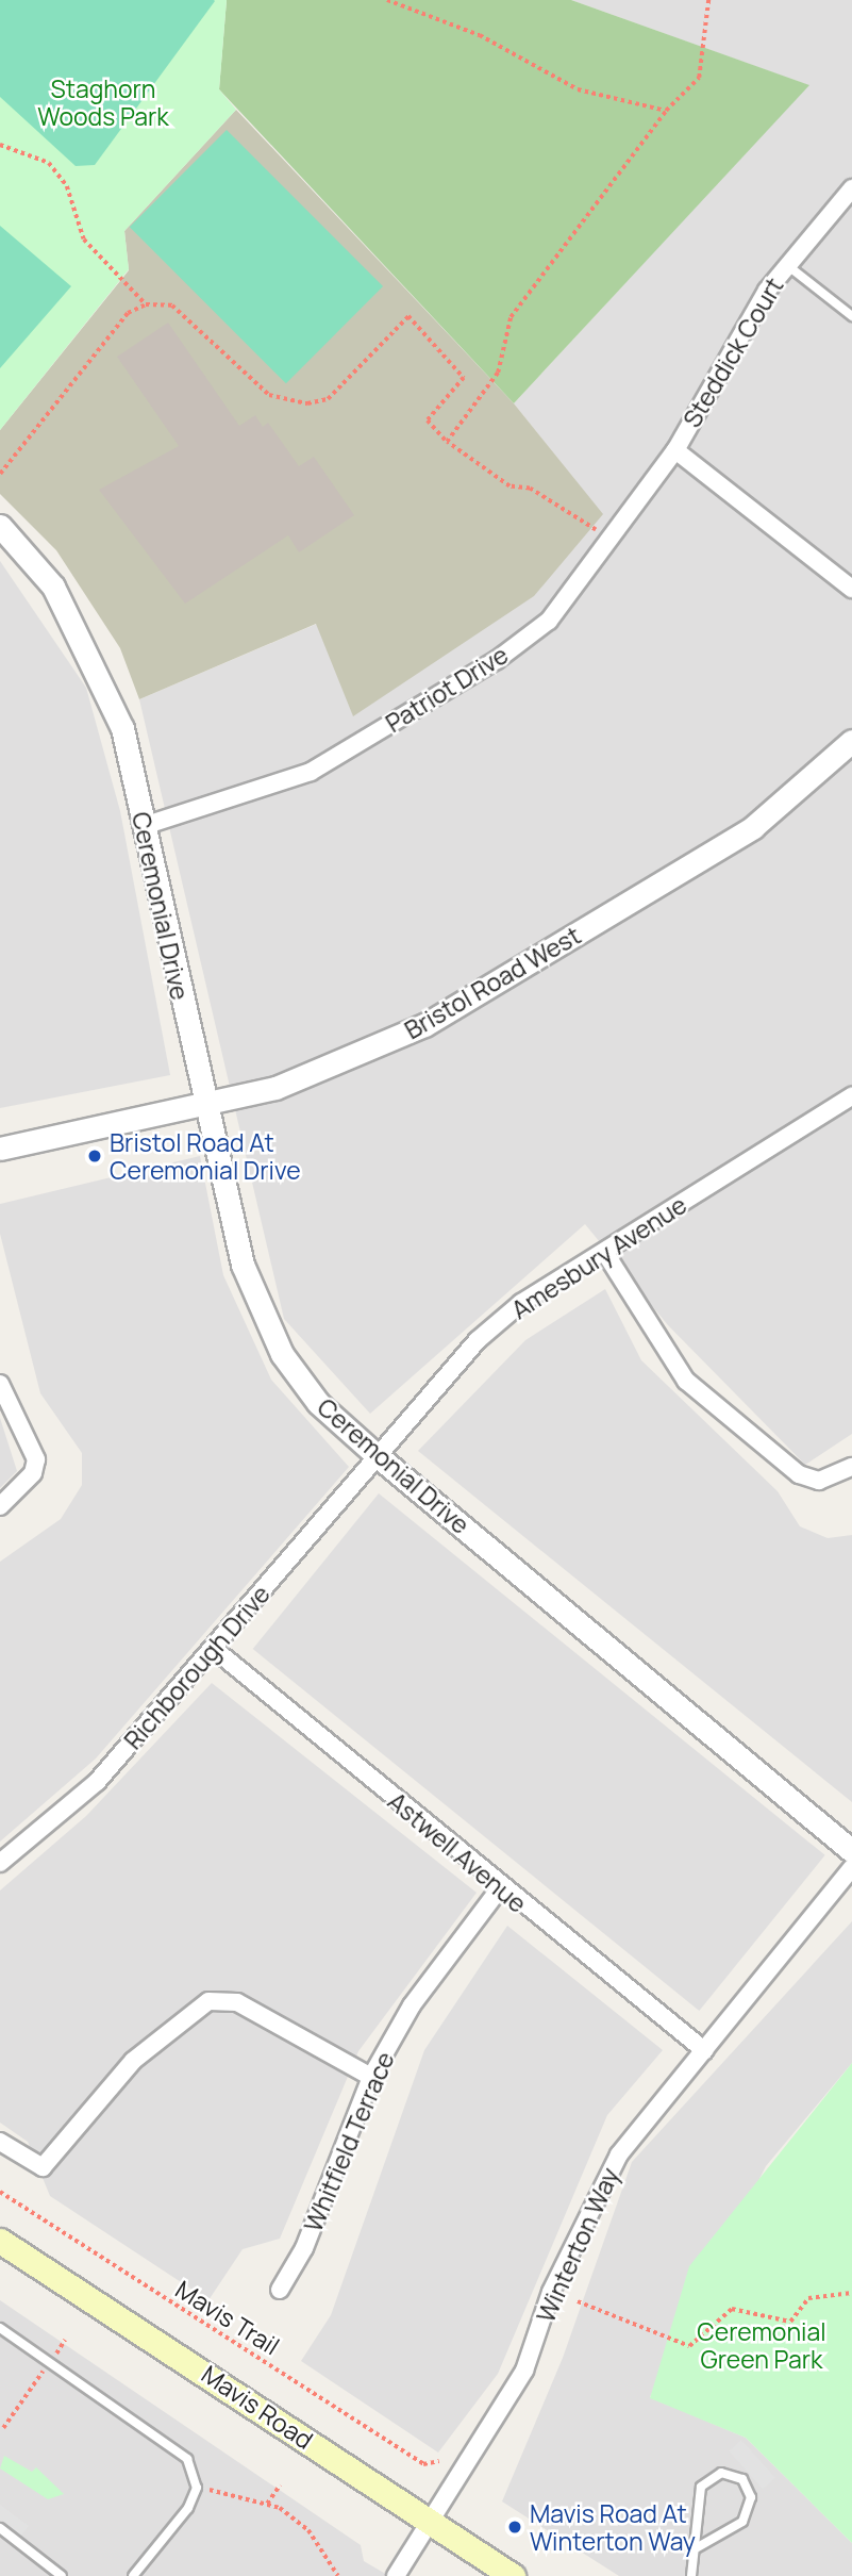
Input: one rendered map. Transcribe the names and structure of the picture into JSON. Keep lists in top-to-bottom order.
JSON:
{
  "streets": {
    "main road": ["Mavis Road"],
    "street": [
      "Steddick Court",
      "Patriot Drive",
      "Ceremonial Drive",
      "Bristol Road West",
      "Amesbury Avenue",
      "Richborough Drive",
      "Astwell Avenue",
      "Whitfield Terrace",
      "Winterton Way"
    ],
    "path": ["Mavis Trail"]
  },
  "crossings": [
    ["Steddick Court", "Patriot Drive"],
    ["Patriot Drive", "Ceremonial Drive"],
    ["Ceremonial Drive", "Bristol Road West"],
    ["Ceremonial Drive", "Amesbury Avenue"],
    ["Ceremonial Drive", "Richborough Drive"],
    ["Amesbury Avenue", "Richborough Drive"],
    ["Richborough Drive", "Astwell Avenue"],
    ["Astwell Avenue", "Whitfield Terrace"],
    ["Astwell Avenue", "Winterton Way"],
    ["Winterton Way", "Mavis Road"]
  ],
  "parks": ["Staghorn Woods Park", "Ceremonial Green Park"],
  "places": ["Bristol Road At Ceremonial Drive", "Mavis Road At Winterton Way"]
}
